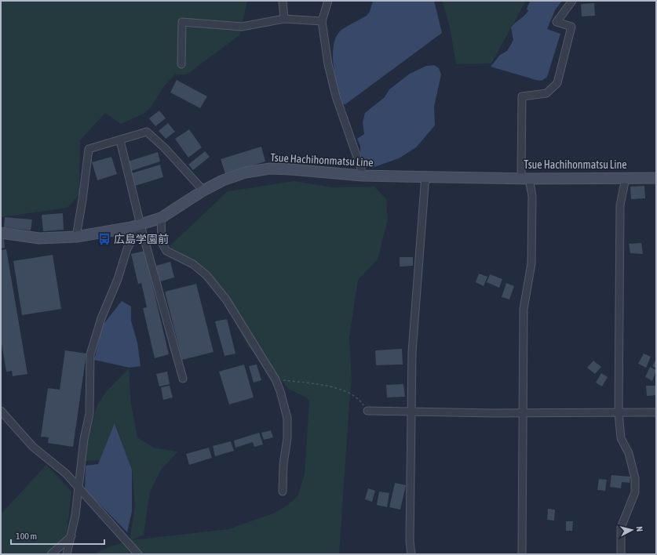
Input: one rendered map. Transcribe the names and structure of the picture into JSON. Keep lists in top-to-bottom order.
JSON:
{
  "streets": {
    "main road": ["Tsue Hachihonmatsu Line"]
  },
  "places": {
    "bus stop": ["広島学園前"]
  },
  "scale_bar": "100 m",
  "north": "right"
}
